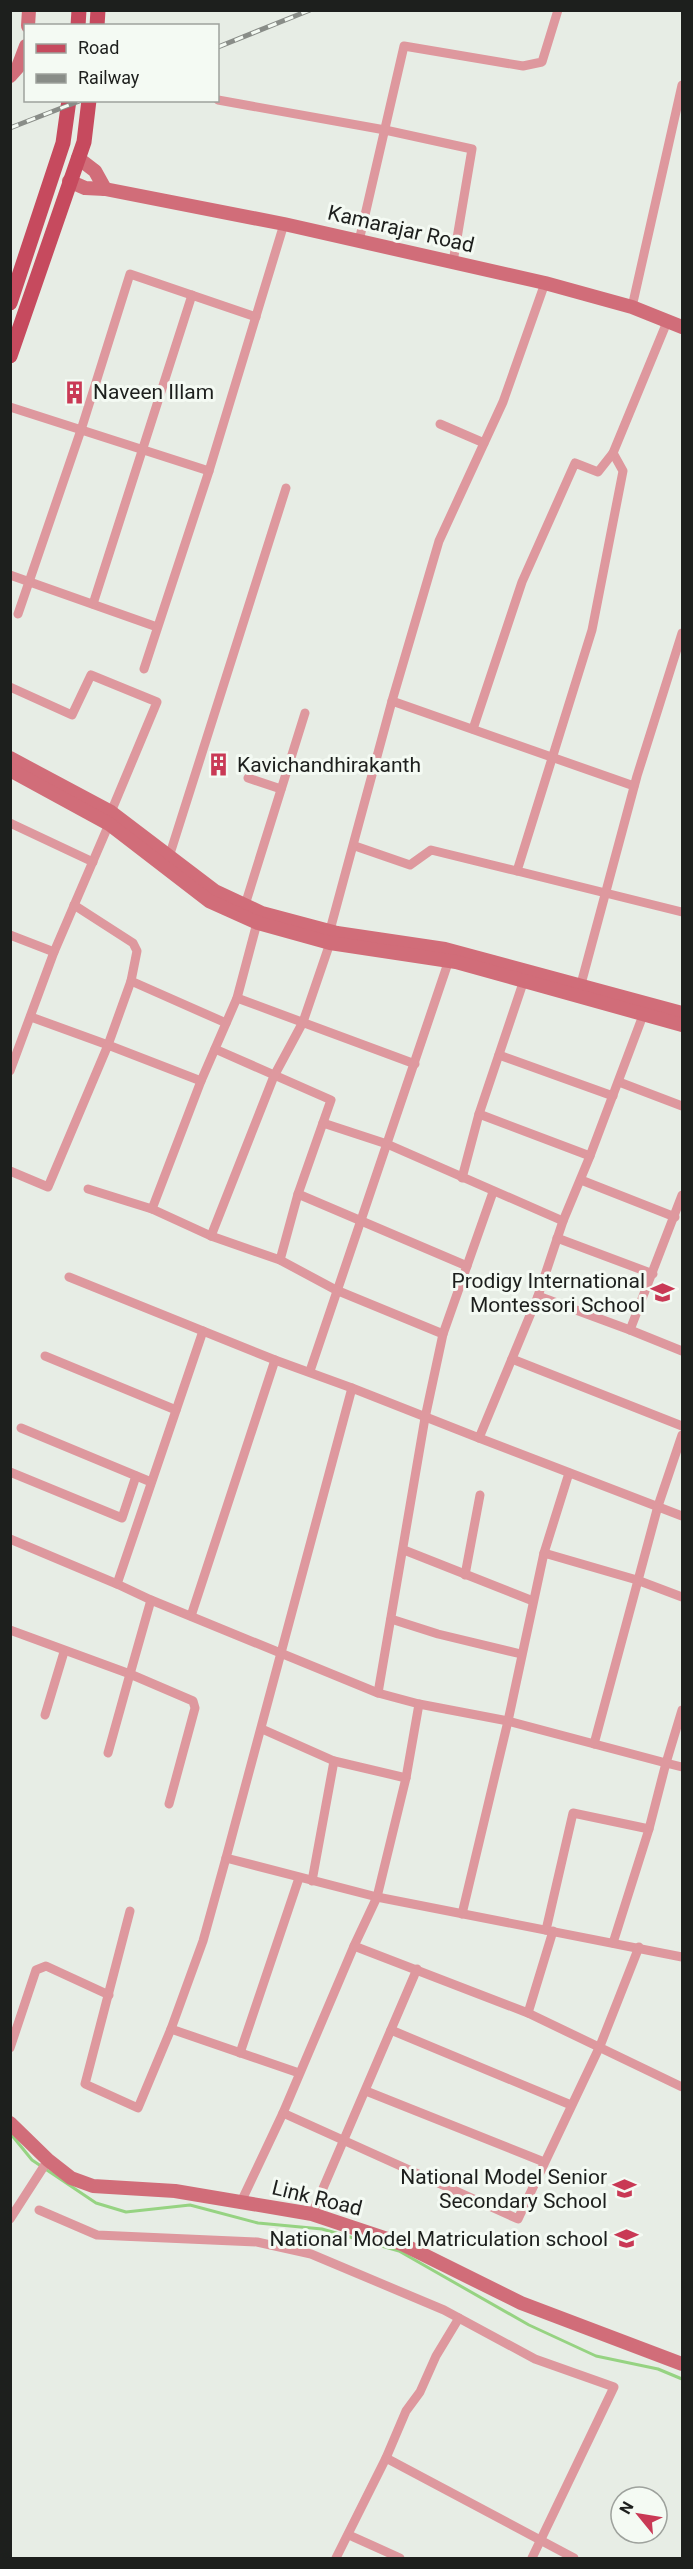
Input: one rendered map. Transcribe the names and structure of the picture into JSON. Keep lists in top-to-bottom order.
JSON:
{
  "streets": {
    "street": ["Kamarajar Road", "Link Road"]
  },
  "places": {
    "building": ["Naveen Illam", "Kavichandhirakanth"],
    "school or university": ["Prodigy International Montessori School", "National Model Senior Secondary School", "National Model Matriculation school"]
  },
  "legend": ["Road", "Railway"],
  "north": "top left"
}
